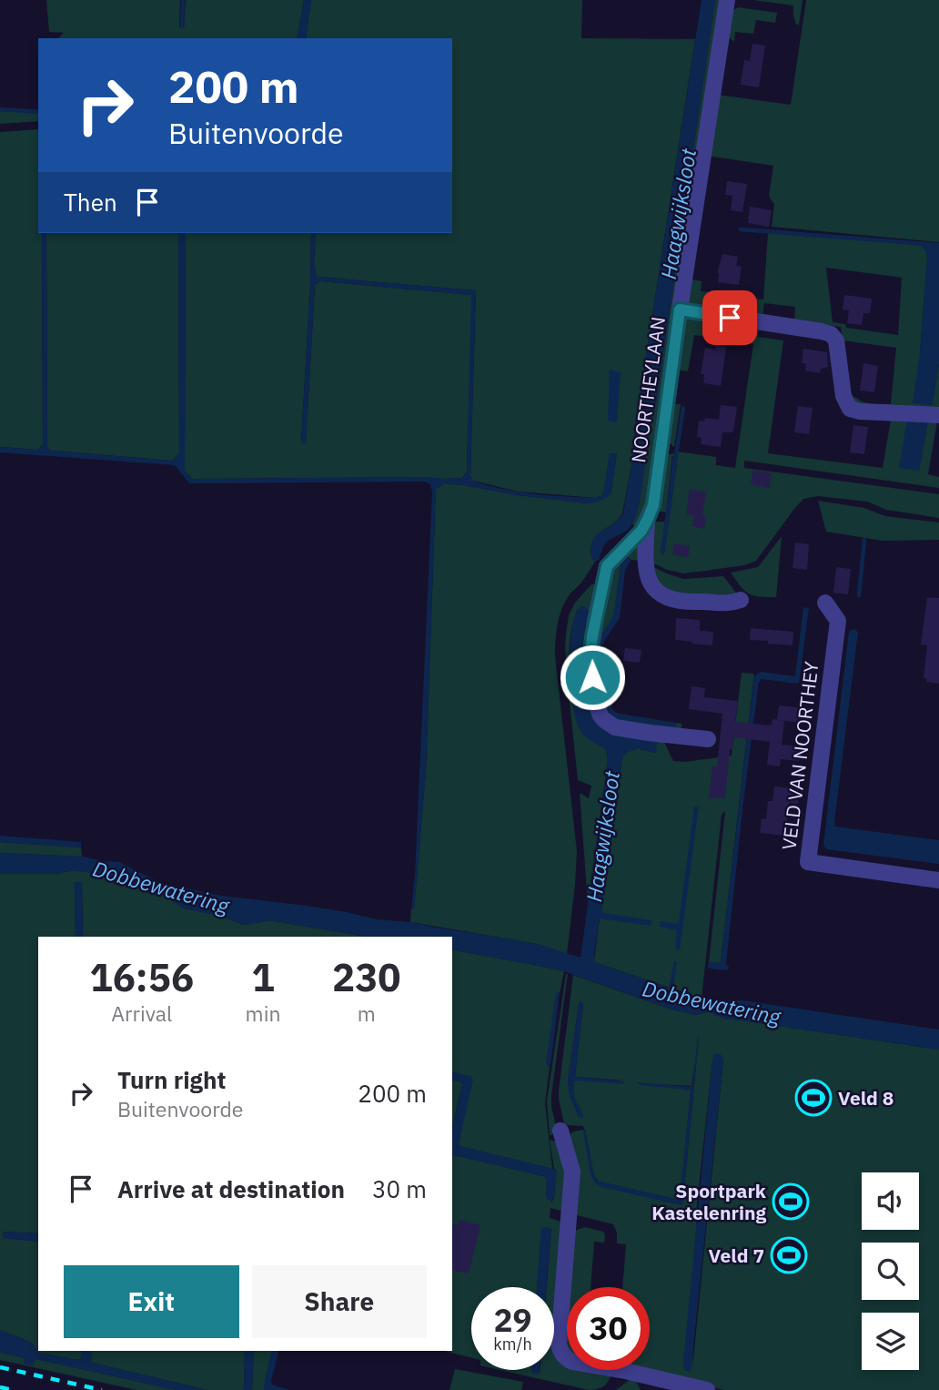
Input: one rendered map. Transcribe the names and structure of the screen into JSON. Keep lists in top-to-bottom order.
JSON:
{
  "streets": {
    "street": ["NOORTHEYLAAN", "VELD VAN NOORTHEY"]
  },
  "water": ["Haagwijksloot", "Dobbewatering"],
  "places": {
    "sports": ["Veld 8", "Sportpark Kastelenring", "Veld 7"]
  },
  "page": {
    "turn": ["200 m", "Buitenvoorde"],
    "then": "Then",
    "eta": [
      "16:56",
      "Arrival",
      "1",
      "min",
      "230",
      "m"
    ],
    "list": [
      {
        "name": "Turn right",
        "note": "Buitenvoorde",
        "value": "200 m"
      },
      {
        "name": "Arrive at destination",
        "value": "30 m"
      }
    ],
    "buttons": ["Exit", "Share"],
    "speed": "29 km/h",
    "limit": "30"
  }
}
